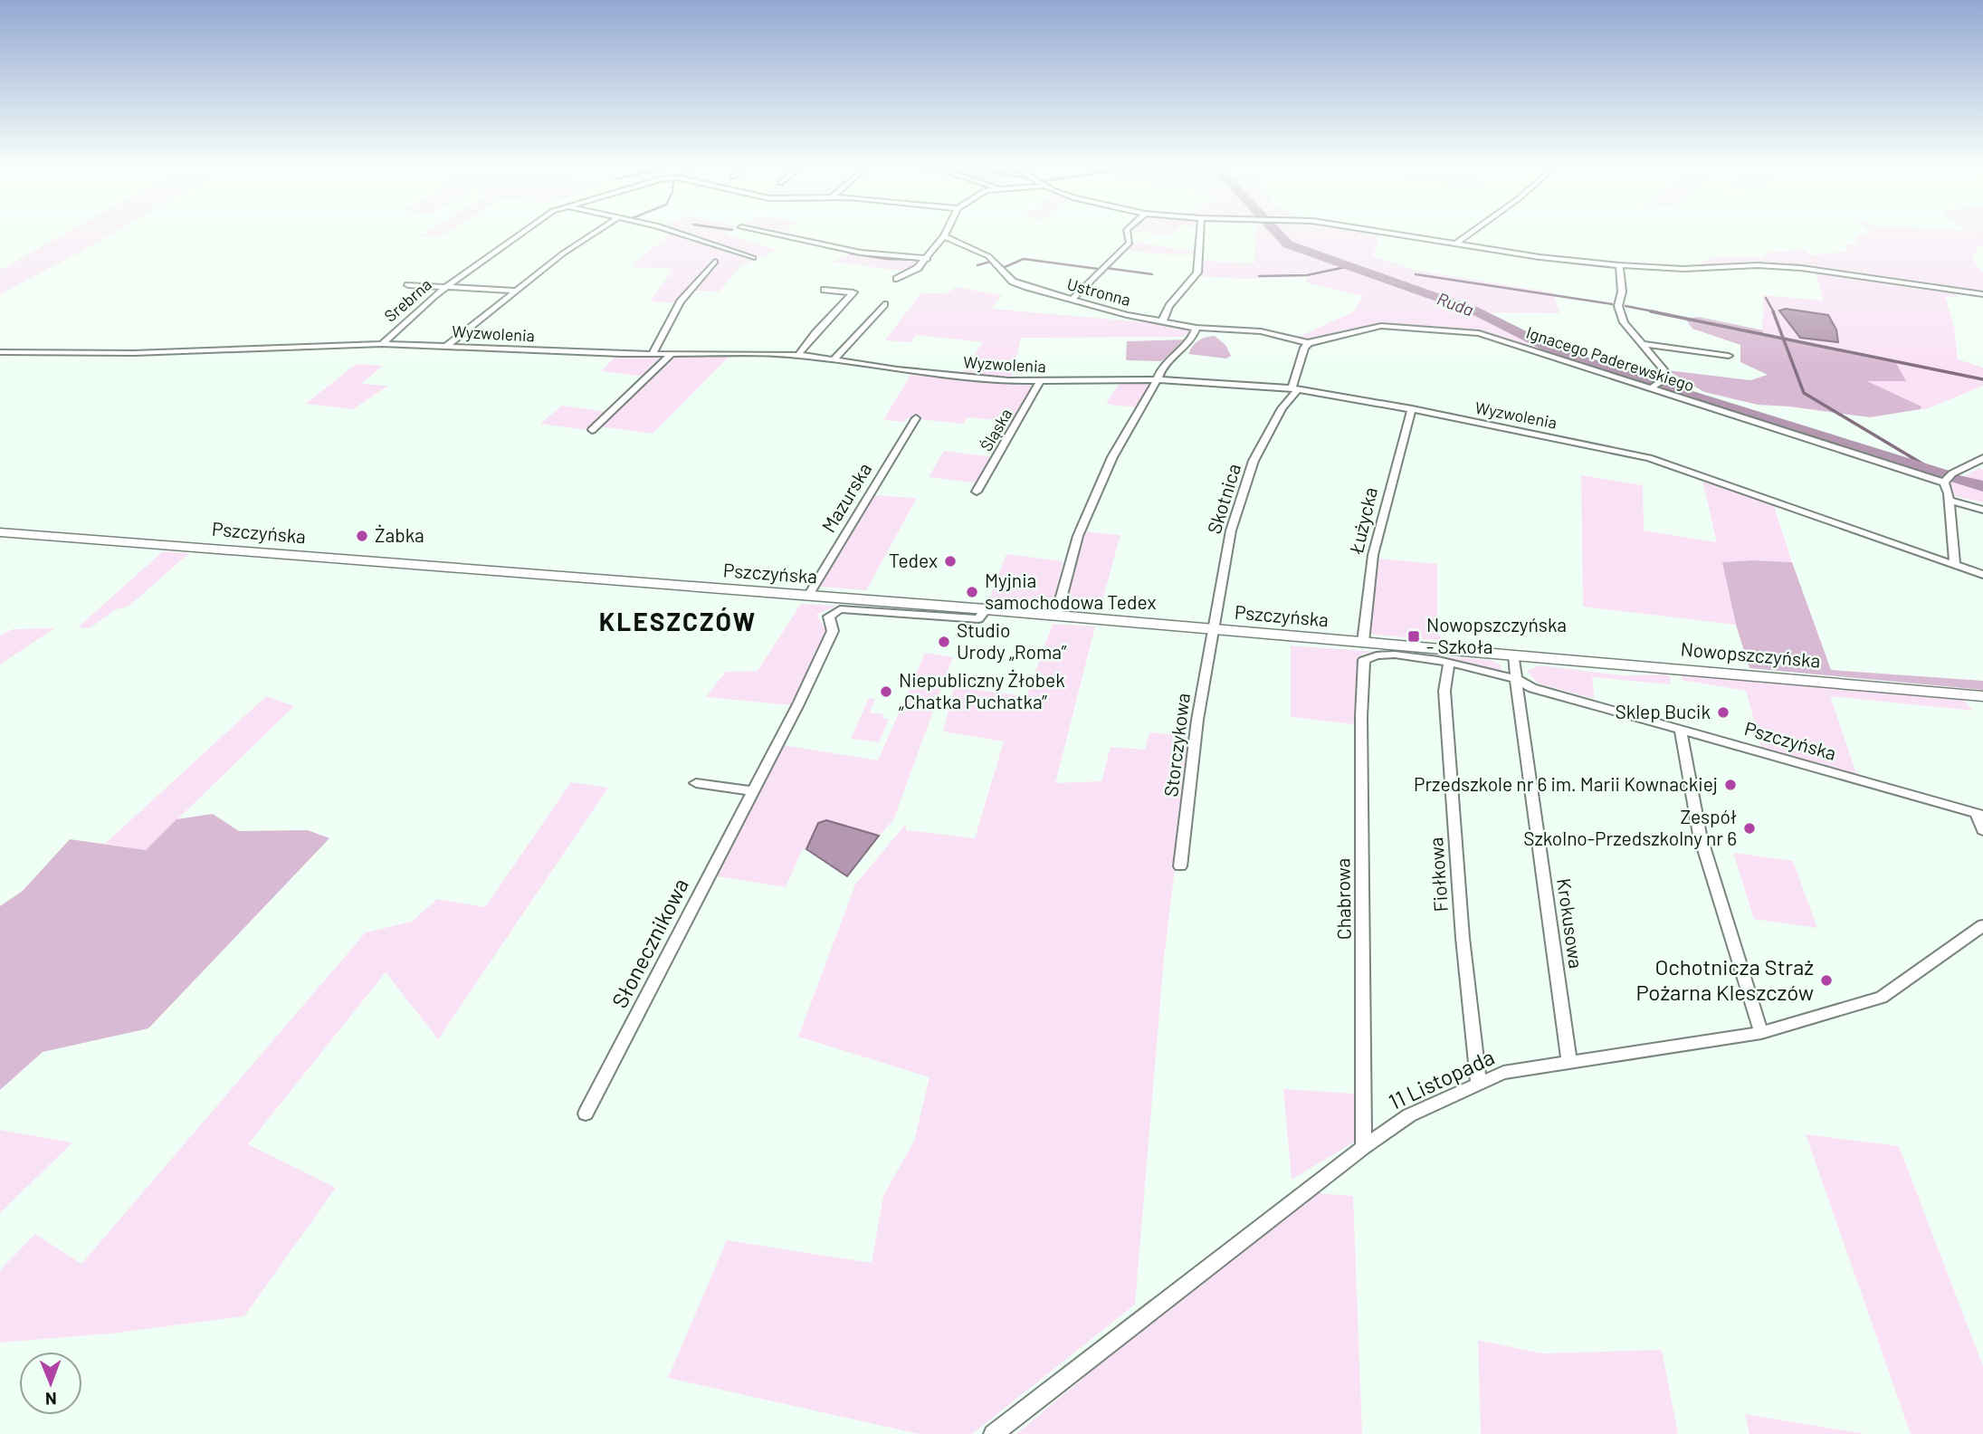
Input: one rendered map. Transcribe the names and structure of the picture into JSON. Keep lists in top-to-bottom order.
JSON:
{
  "streets": {
    "main road": ["Pszczyńska", "Nowopszczyńska"],
    "street": [
      "Ustronna",
      "Srebrna",
      "Wyzwolenia",
      "Ignacego Paderewskiego",
      "Śląska",
      "Mazurska",
      "Skotnica",
      "Łużycka",
      "Storczykowa",
      "Fiołkowa",
      "Chabrowa",
      "Krokusowa",
      "Słonecznikowa",
      "11 Listopada"
    ]
  },
  "crossings": [
    ["Ustronna", "Ignacego Paderewskiego"],
    ["Srebrna", "Wyzwolenia"],
    ["Wyzwolenia", "Śląska"],
    ["Wyzwolenia", "Skotnica"],
    ["Wyzwolenia", "Łużycka"],
    ["Mazurska", "Pszczyńska"],
    ["Skotnica", "Pszczyńska"],
    ["Skotnica", "Storczykowa"],
    ["Łużycka", "Pszczyńska"],
    ["Łużycka", "Chabrowa"],
    ["Pszczyńska", "Nowopszczyńska"],
    ["Pszczyńska", "Storczykowa"],
    ["Pszczyńska", "Fiołkowa"],
    ["Pszczyńska", "Chabrowa"],
    ["Pszczyńska", "Krokusowa"],
    ["Pszczyńska", "Słonecznikowa"],
    ["Fiołkowa", "11 Listopada"],
    ["Chabrowa", "11 Listopada"],
    ["Krokusowa", "11 Listopada"]
  ],
  "districts": ["KLESZCZÓW"],
  "water": ["Ruda"],
  "places": {
    "other": [
      "Żabka",
      "Tedex",
      "Myjnia samochodowa Tedex",
      "Studio Urody „Roma”",
      "Niepubliczny Żłobek „Chatka Puchatka”",
      "Sklep Bucik",
      "Przedszkole nr 6 im. Marii Kownackiej",
      "Zespół Szkolno-Przedszkolny nr 6",
      "Ochotnicza Straż Pożarna Kleszczów"
    ],
    "transit": ["Nowopszczyńska - Szkoła"]
  },
  "north": "bottom"
}
